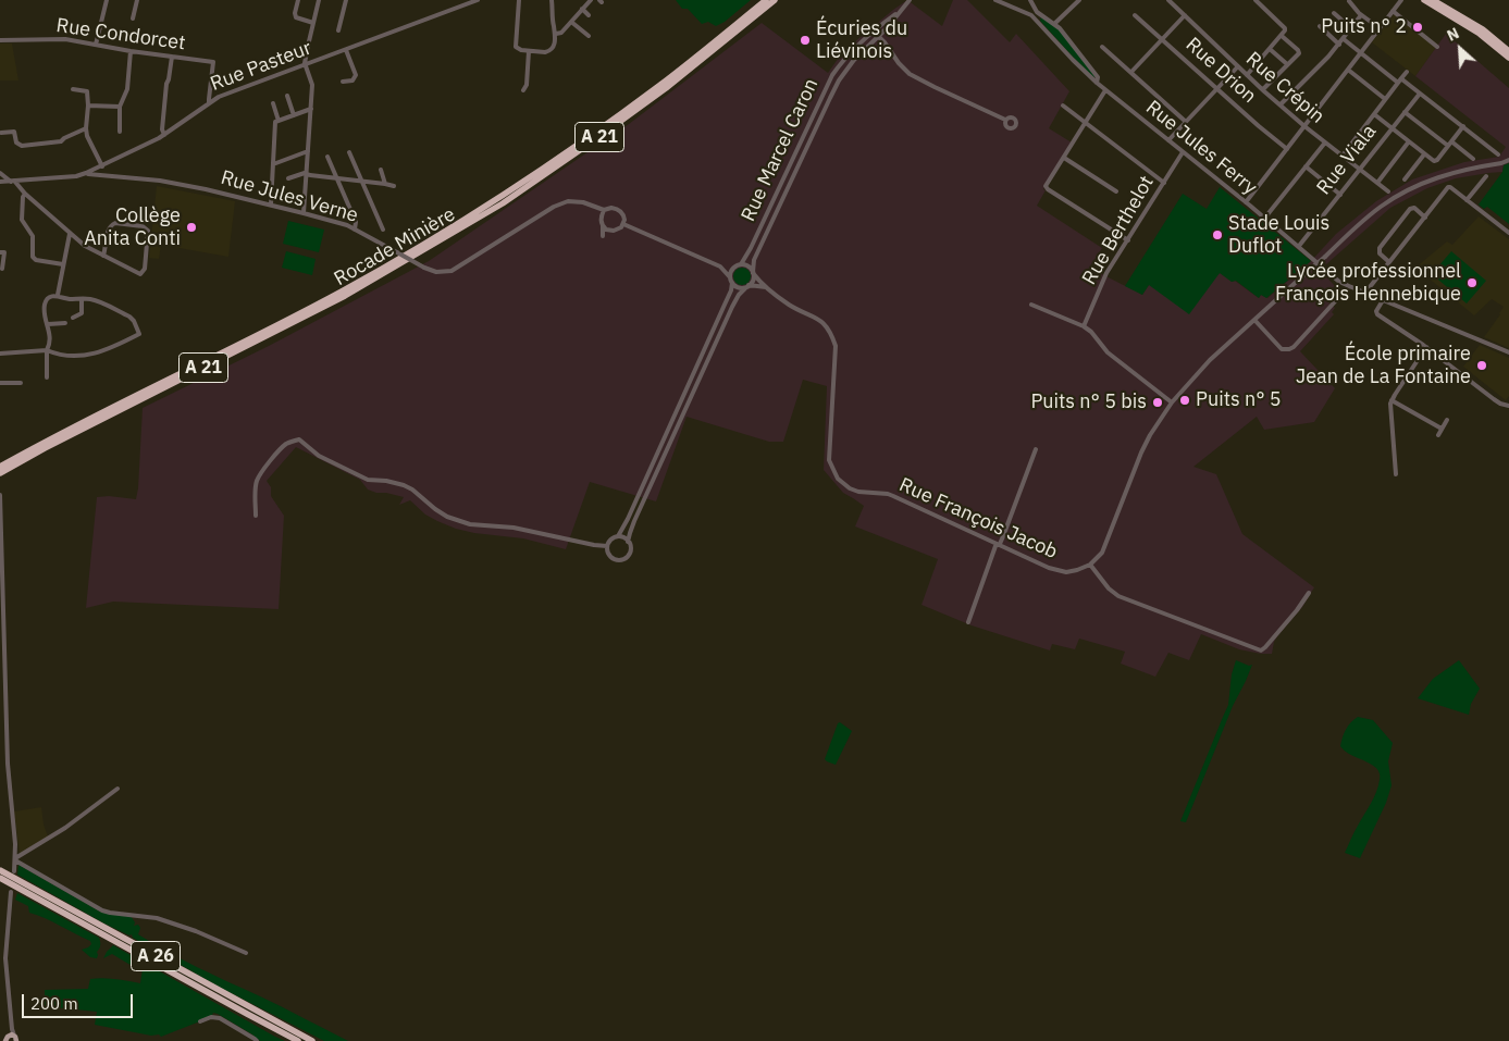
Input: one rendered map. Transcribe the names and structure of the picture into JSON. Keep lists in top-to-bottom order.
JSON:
{
  "streets": {
    "highway": ["A 21", "Rocade Minière", "A 26"],
    "street": [
      "Rue Condorcet",
      "Rue Pasteur",
      "Rue Drion",
      "Rue Crépin",
      "Rue Jules Ferry",
      "Rue Marcel Caron",
      "Rue Viala",
      "Rue Jules Verne",
      "Rue Berthelot",
      "Rue François Jacob"
    ]
  },
  "crossings": [
    ["Rue Condorcet", "Rue Pasteur"],
    ["Rue Pasteur", "Rue Jules Verne"],
    ["Rue Crépin", "Rue Viala"],
    ["Rue Jules Ferry", "Rue Viala"],
    ["Rue Jules Ferry", "Rue Berthelot"]
  ],
  "places": [
    "Puits n° 2",
    "Écuries du Liévinois",
    "Collège Anita Conti",
    "Stade Louis Duflot",
    "Lycée professionnel François Hennebique",
    "École primaire Jean de La Fontaine",
    "Puits n° 5",
    "Puits n° 5 bis"
  ],
  "scale_bar": "200 m",
  "north": "top left"
}
